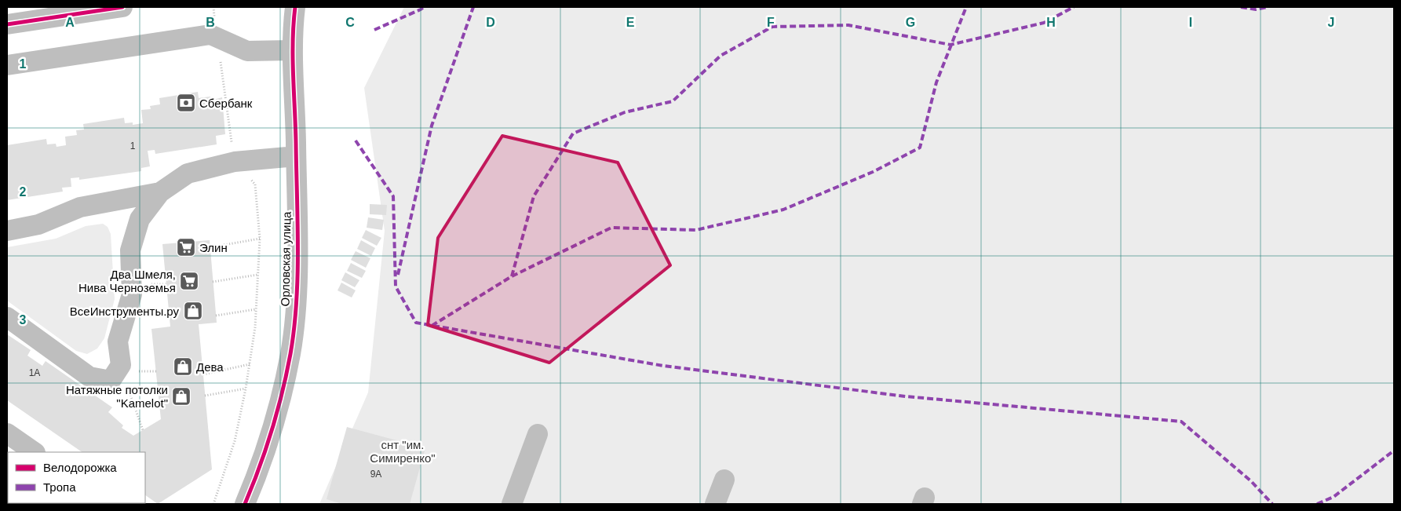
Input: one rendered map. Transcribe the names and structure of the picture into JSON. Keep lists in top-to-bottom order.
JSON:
{
  "streets": {
    "street": ["Орловская улица"]
  },
  "parks": ["снт \"им. Симиренко\""],
  "places": {
    "bank": ["Сбербанк"],
    "supermarket": ["Элин", "Два Шмеля, Нива Черноземья"],
    "shop": ["ВсеИнструменты.ру", "Дева", "Натяжные потолки \"Kamelot\""]
  },
  "house_numbers": ["1", "1А", "9А"],
  "legend": ["Велодорожка", "Тропа"],
  "grid": {
    "columns": [
      "A",
      "B",
      "C",
      "D",
      "E",
      "F",
      "G",
      "H",
      "I",
      "J"
    ],
    "rows": ["1", "2", "3"]
  }
}
